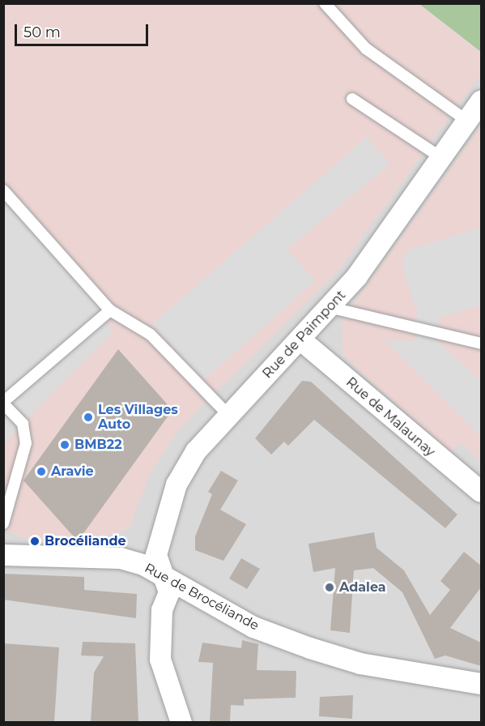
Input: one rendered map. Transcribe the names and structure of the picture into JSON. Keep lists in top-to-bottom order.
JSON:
{
  "streets": {
    "street": ["Rue de Paimpont", "Rue de Malaunay", "Rue de Brocéliande"]
  },
  "crossings": [
    ["Rue de Paimpont", "Rue de Malaunay"],
    ["Rue de Paimpont", "Rue de Brocéliande"]
  ],
  "places": [
    "Les Villages Auto",
    "BMB22",
    "Aravie",
    "Brocéliande",
    "Adalea"
  ],
  "scale_bar": "50 m"
}
